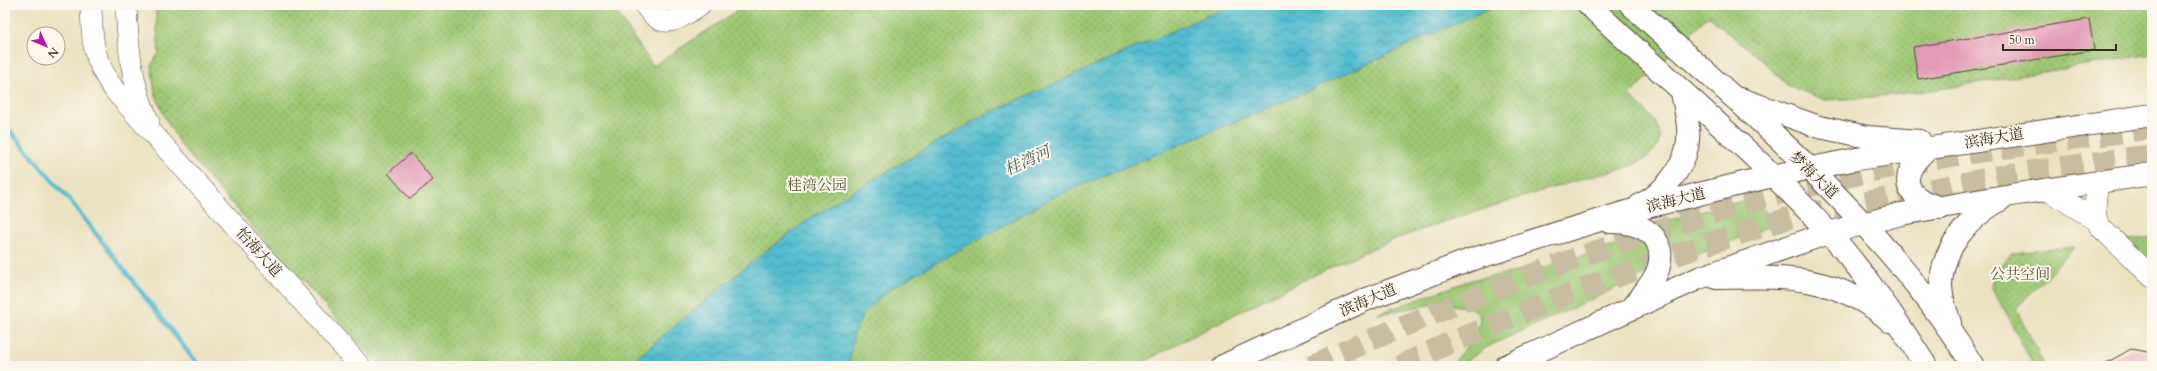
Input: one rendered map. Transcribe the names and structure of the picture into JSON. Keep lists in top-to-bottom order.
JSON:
{
  "streets": {
    "main road": ["滨海大道", "梦海大道"],
    "street": ["怡海大道"]
  },
  "crossings": [
    ["滨海大道", "梦海大道"]
  ],
  "water": ["桂湾河"],
  "parks": ["桂湾公园", "公共空间"],
  "scale_bar": "50 m",
  "north": "bottom right"
}
